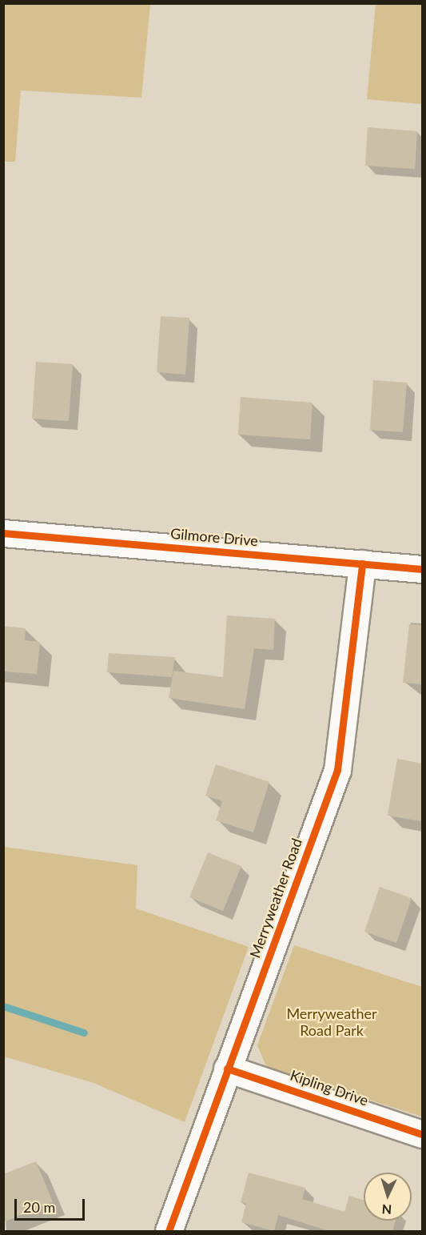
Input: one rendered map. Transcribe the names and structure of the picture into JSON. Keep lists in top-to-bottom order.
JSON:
{
  "streets": {
    "street": ["Gilmore Drive", "Merryweather Road", "Kipling Drive"]
  },
  "crossings": [
    ["Gilmore Drive", "Merryweather Road"],
    ["Merryweather Road", "Kipling Drive"]
  ],
  "parks": ["Merryweather Road Park"],
  "scale_bar": "20 m",
  "north": "bottom"
}
